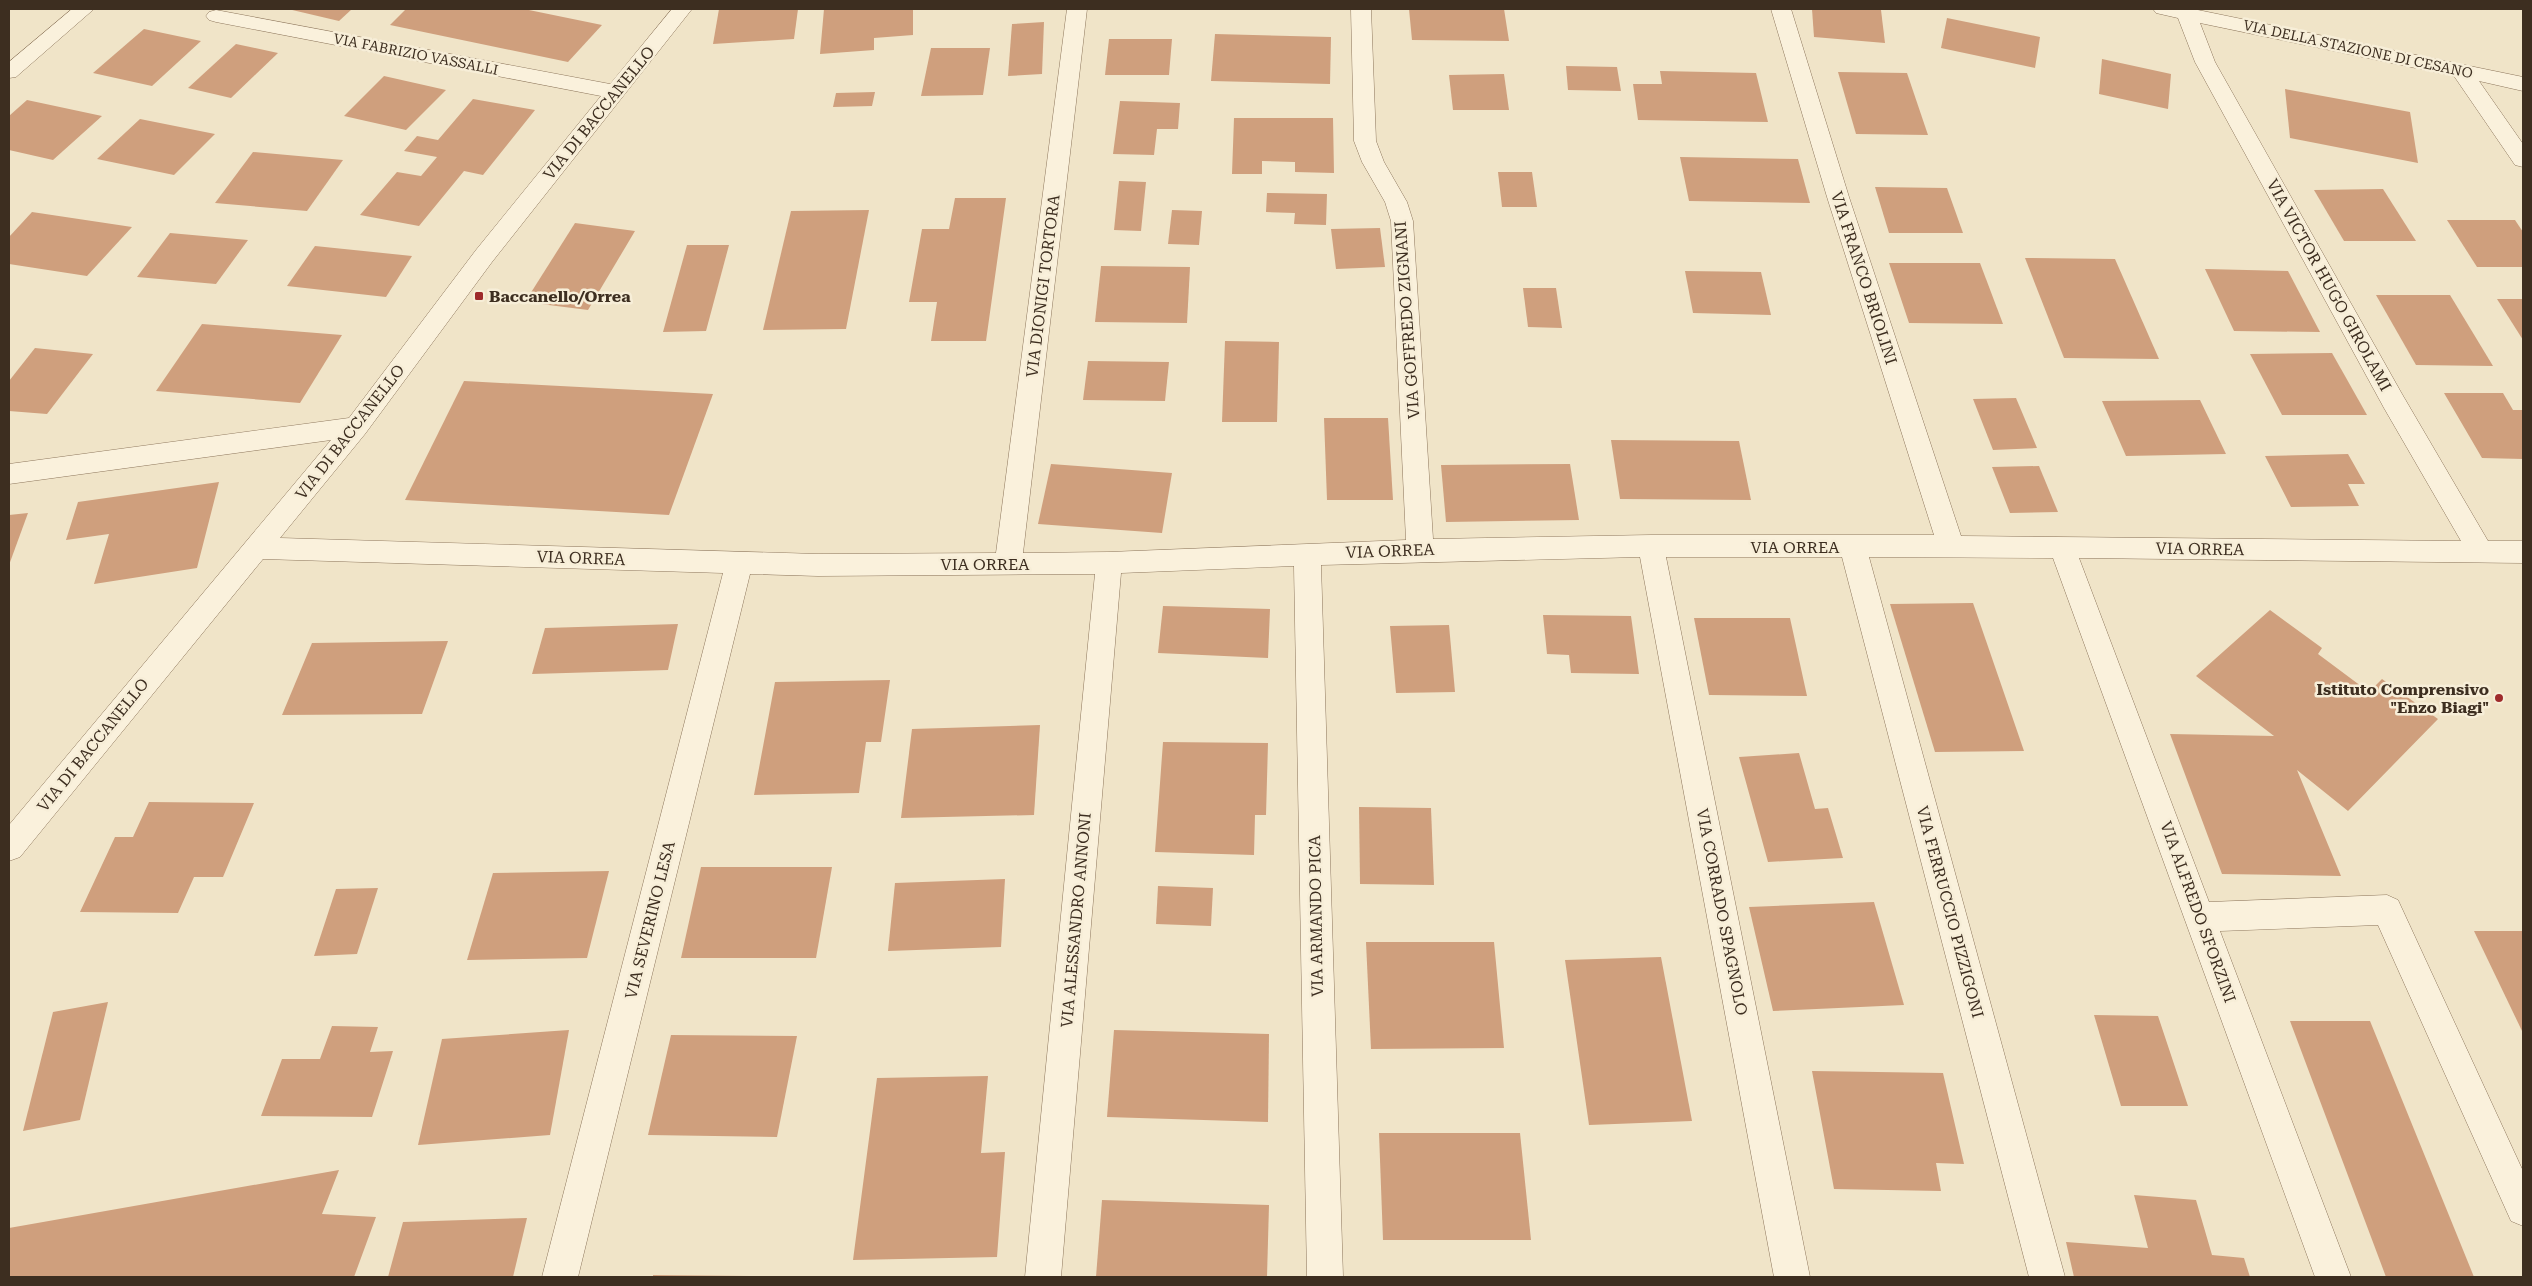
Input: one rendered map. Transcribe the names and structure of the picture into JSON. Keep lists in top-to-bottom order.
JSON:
{
  "streets": {
    "street": [
      "VIA DELLA STAZIONE DI CESANO",
      "VIA FABRIZIO VASSALLI",
      "VIA DI BACCANELLO",
      "VIA FRANCO BRIOLINI",
      "VIA VICTOR HUGO GIROLAMI",
      "VIA DIONIGI TORTORA",
      "VIA GOFFREDO ZIGNANI",
      "VIA ORREA",
      "VIA CORRADO SPAGNOLO",
      "VIA FERRUCCIO PIZZIGONI",
      "VIA ALFREDO SFORZINI",
      "VIA ARMANDO PICA",
      "VIA SEVERINO LESA",
      "VIA ALESSANDRO ANNONI"
    ]
  },
  "crossings": [
    ["VIA DELLA STAZIONE DI CESANO", "VIA VICTOR HUGO GIROLAMI"],
    ["VIA FABRIZIO VASSALLI", "VIA DI BACCANELLO"],
    ["VIA DI BACCANELLO", "VIA ORREA"],
    ["VIA FRANCO BRIOLINI", "VIA ORREA"],
    ["VIA VICTOR HUGO GIROLAMI", "VIA ORREA"],
    ["VIA DIONIGI TORTORA", "VIA ORREA"],
    ["VIA GOFFREDO ZIGNANI", "VIA ORREA"],
    ["VIA ORREA", "VIA CORRADO SPAGNOLO"],
    ["VIA ORREA", "VIA FERRUCCIO PIZZIGONI"],
    ["VIA ORREA", "VIA ALFREDO SFORZINI"],
    ["VIA ORREA", "VIA ARMANDO PICA"],
    ["VIA ORREA", "VIA SEVERINO LESA"],
    ["VIA ORREA", "VIA ALESSANDRO ANNONI"]
  ],
  "places": {
    "transit": ["Baccanello/Orrea"],
    "other": ["Istituto Comprensivo \"Enzo Biagi\""]
  }
}
